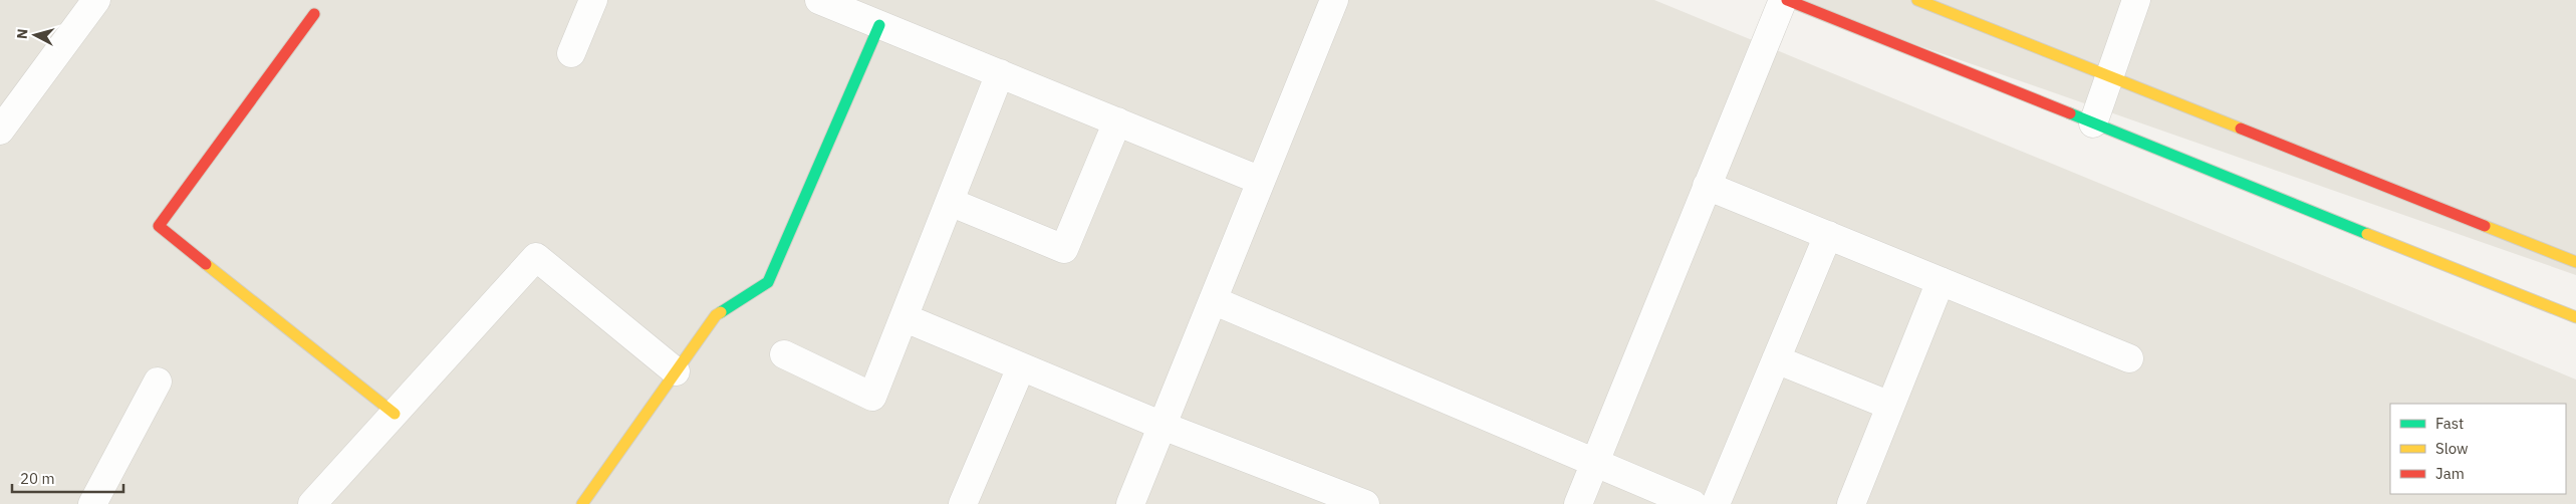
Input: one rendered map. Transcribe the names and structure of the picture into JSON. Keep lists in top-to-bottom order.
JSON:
{
  "legend": ["Fast", "Slow", "Jam"],
  "scale_bar": "20 m",
  "north": "left"
}
